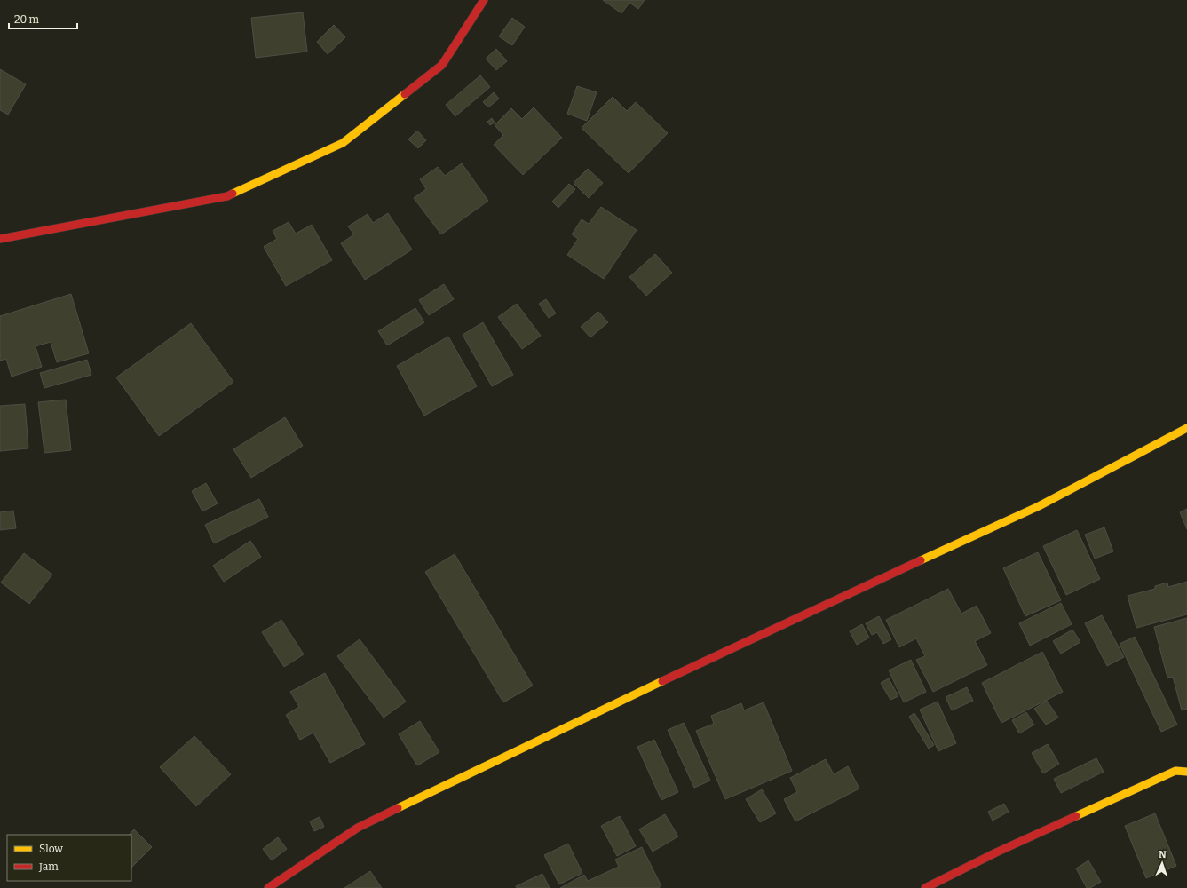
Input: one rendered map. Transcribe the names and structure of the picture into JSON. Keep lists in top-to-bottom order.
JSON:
{
  "legend": ["Slow", "Jam"],
  "scale_bar": "20 m",
  "north": "top"
}
